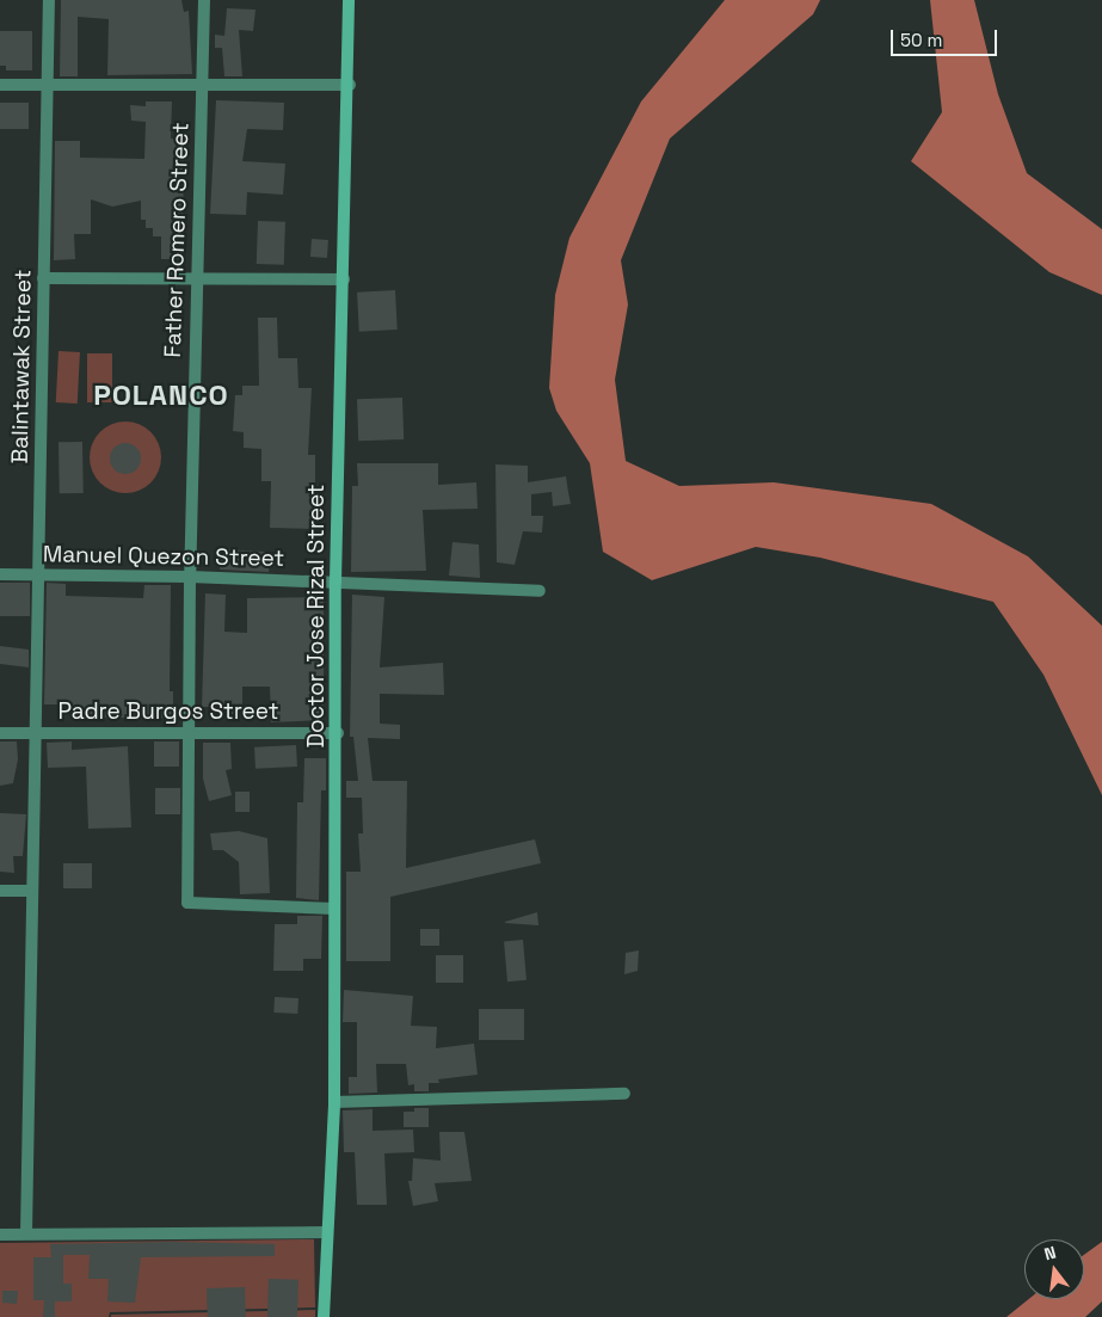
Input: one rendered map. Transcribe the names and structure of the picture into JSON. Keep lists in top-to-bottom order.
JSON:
{
  "streets": {
    "main road": ["Doctor Jose Rizal Street"],
    "street": [
      "Father Romero Street",
      "Balintawak Street",
      "Manuel Quezon Street",
      "Padre Burgos Street"
    ]
  },
  "crossings": [
    ["Father Romero Street", "Manuel Quezon Street"],
    ["Father Romero Street", "Doctor Jose Rizal Street"],
    ["Father Romero Street", "Padre Burgos Street"],
    ["Balintawak Street", "Manuel Quezon Street"],
    ["Balintawak Street", "Padre Burgos Street"],
    ["Manuel Quezon Street", "Doctor Jose Rizal Street"],
    ["Doctor Jose Rizal Street", "Padre Burgos Street"]
  ],
  "districts": ["POLANCO"],
  "scale_bar": "50 m",
  "north": "top"
}
